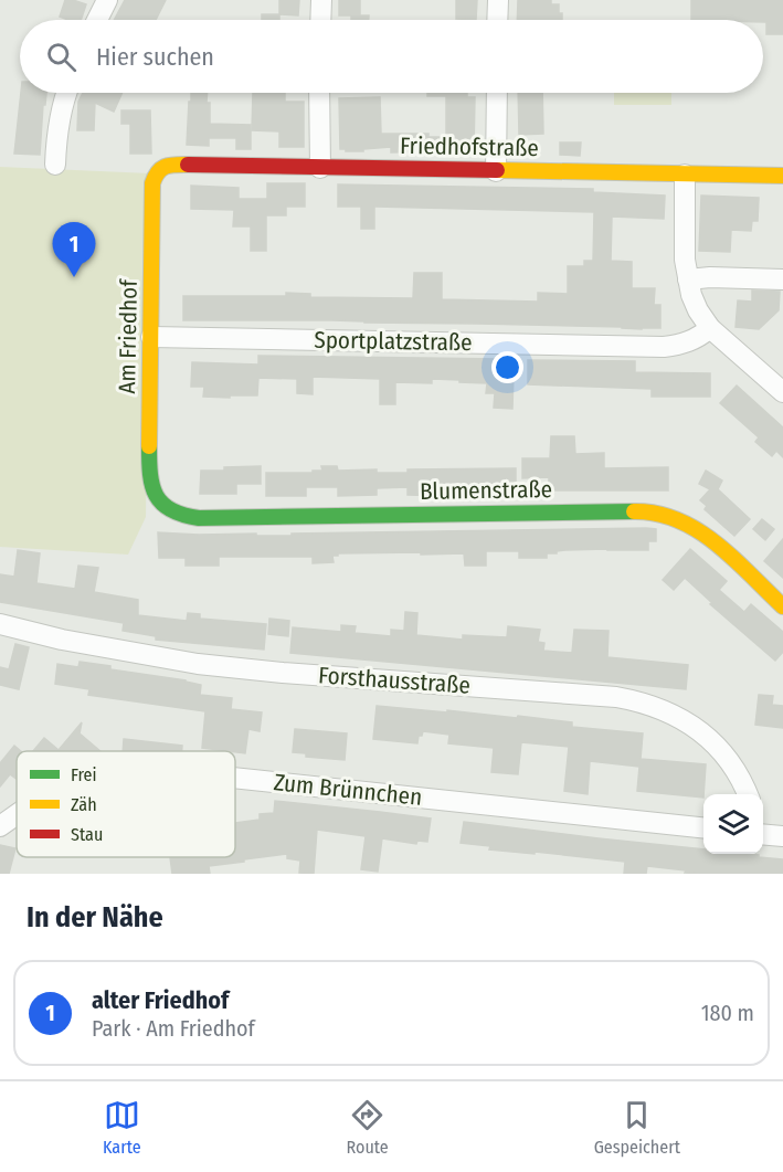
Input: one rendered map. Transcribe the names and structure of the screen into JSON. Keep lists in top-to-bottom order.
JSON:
{
  "streets": {
    "street": [
      "Friedhofstraße",
      "Am Friedhof",
      "Sportplatzstraße",
      "Blumenstraße",
      "Forsthausstraße",
      "Zum Brünnchen"
    ]
  },
  "crossings": [
    ["Friedhofstraße", "Am Friedhof"],
    ["Am Friedhof", "Sportplatzstraße"],
    ["Am Friedhof", "Blumenstraße"]
  ],
  "legend": ["Frei", "Zäh", "Stau"],
  "page": {
    "search": "Hier suchen",
    "pins": "1",
    "heading": "In der Nähe",
    "list": [
      {
        "mark": "1",
        "name": "alter Friedhof",
        "note": "Park · Am Friedhof",
        "value": "180 m"
      }
    ],
    "nav": ["Karte", "Route", "Gespeichert"]
  }
}
